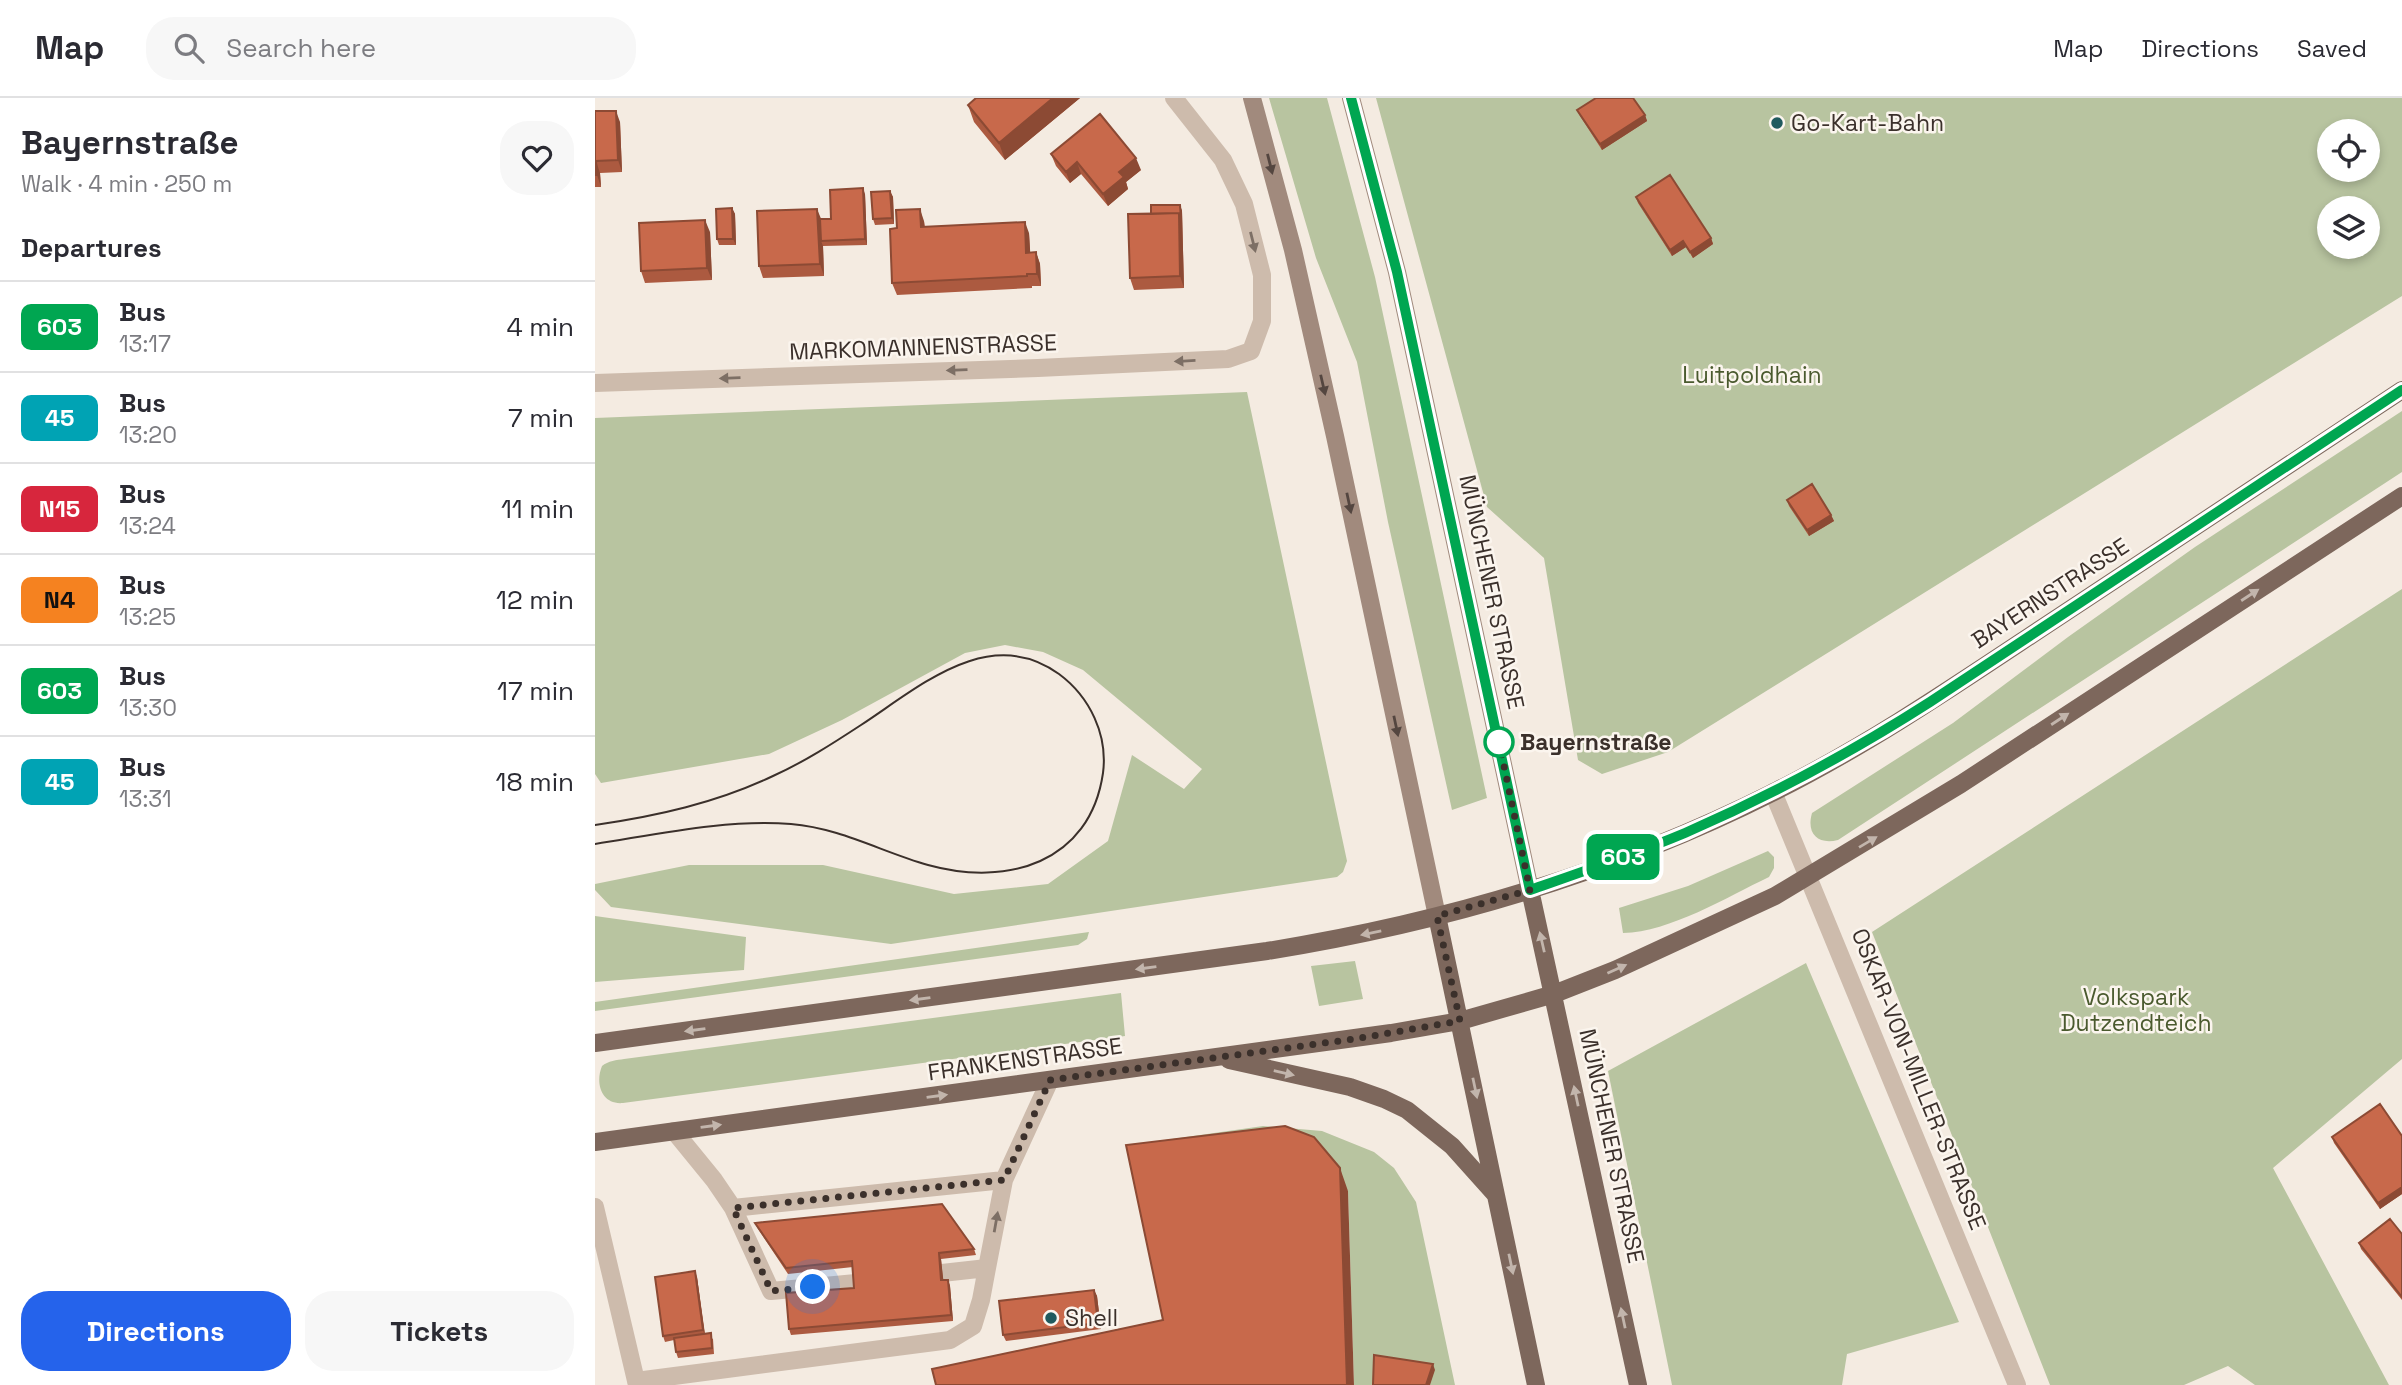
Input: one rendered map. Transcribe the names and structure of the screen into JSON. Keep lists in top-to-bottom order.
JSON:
{
  "streets": {
    "main road": ["MÜNCHENER STRASSE", "BAYERNSTRASSE", "FRANKENSTRASSE"],
    "street": ["MARKOMANNENSTRASSE", "OSKAR-VON-MILLER-STRASSE"]
  },
  "crossings": [
    ["MÜNCHENER STRASSE", "BAYERNSTRASSE"],
    ["BAYERNSTRASSE", "OSKAR-VON-MILLER-STRASSE"]
  ],
  "parks": ["Luitpoldhain", "Volkspark Dutzendteich"],
  "places": ["Go-Kart-Bahn", "Bayernstraße", "Shell"],
  "lines": ["bus line 603"],
  "page": {
    "header": "Map",
    "search": "Search here",
    "nav": ["Map", "Directions", "Saved"],
    "heading": [
      ["Bayernstraße", "Walk · 4 min · 250 m"],
      "Departures"
    ],
    "on_map": "603",
    "list": [
      {
        "mark": "603",
        "name": "Bus",
        "note": "13:17",
        "value": "4 min"
      },
      {
        "mark": "45",
        "name": "Bus",
        "note": "13:20",
        "value": "7 min"
      },
      {
        "mark": "N15",
        "name": "Bus",
        "note": "13:24",
        "value": "11 min"
      },
      {
        "mark": "N4",
        "name": "Bus",
        "note": "13:25",
        "value": "12 min"
      },
      {
        "mark": "603",
        "name": "Bus",
        "note": "13:30",
        "value": "17 min"
      },
      {
        "mark": "45",
        "name": "Bus",
        "note": "13:31",
        "value": "18 min"
      }
    ],
    "buttons": ["Directions", "Tickets"]
  }
}
